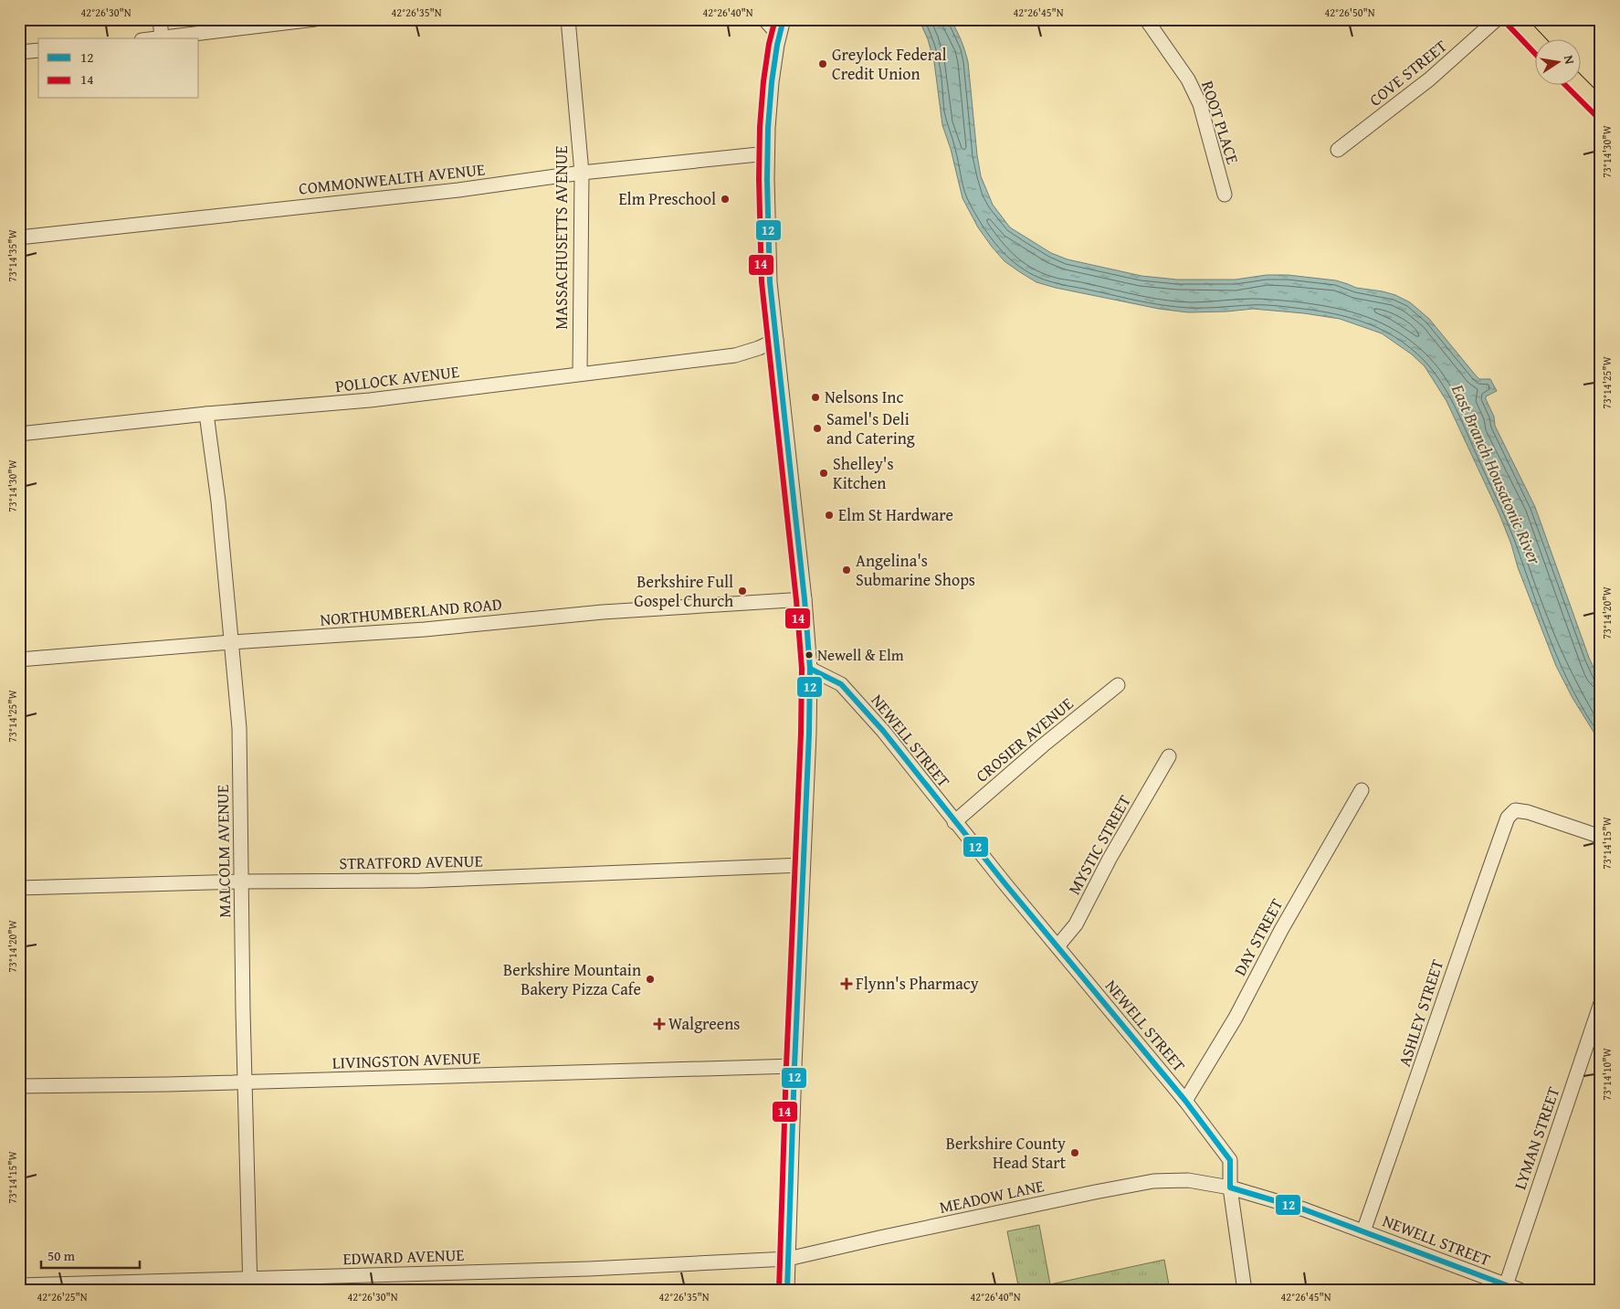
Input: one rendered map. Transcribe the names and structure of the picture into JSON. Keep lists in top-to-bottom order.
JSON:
{
  "streets": {
    "street": [
      "COVE STREET",
      "ROOT PLACE",
      "COMMONWEALTH AVENUE",
      "MASSACHUSETTS AVENUE",
      "POLLOCK AVENUE",
      "NORTHUMBERLAND ROAD",
      "CROSIER AVENUE",
      "NEWELL STREET",
      "MYSTIC STREET",
      "MALCOLM AVENUE",
      "STRATFORD AVENUE",
      "DAY STREET",
      "ASHLEY STREET",
      "LIVINGSTON AVENUE",
      "LYMAN STREET",
      "MEADOW LANE",
      "EDWARD AVENUE"
    ]
  },
  "crossings": [
    ["COMMONWEALTH AVENUE", "MASSACHUSETTS AVENUE"],
    ["MASSACHUSETTS AVENUE", "POLLOCK AVENUE"],
    ["POLLOCK AVENUE", "MALCOLM AVENUE"],
    ["NORTHUMBERLAND ROAD", "MALCOLM AVENUE"],
    ["CROSIER AVENUE", "NEWELL STREET"],
    ["NEWELL STREET", "MYSTIC STREET"],
    ["NEWELL STREET", "DAY STREET"],
    ["NEWELL STREET", "ASHLEY STREET"],
    ["NEWELL STREET", "LYMAN STREET"],
    ["NEWELL STREET", "MEADOW LANE"],
    ["MALCOLM AVENUE", "STRATFORD AVENUE"],
    ["MALCOLM AVENUE", "LIVINGSTON AVENUE"],
    ["MALCOLM AVENUE", "EDWARD AVENUE"],
    ["MEADOW LANE", "EDWARD AVENUE"]
  ],
  "water": ["East Branch Housatonic River"],
  "places": {
    "other": [
      "Greylock Federal Credit Union",
      "Elm Preschool",
      "Nelsons Inc",
      "Samel's Deli and Catering",
      "Shelley's Kitchen",
      "Elm St Hardware",
      "Angelina's Submarine Shops",
      "Berkshire Full Gospel Church",
      "Newell & Elm",
      "Berkshire Mountain Bakery Pizza Cafe",
      "Berkshire County Head Start"
    ],
    "health": ["Flynn's Pharmacy", "Walgreens"]
  },
  "lines": ["transit line 12", "transit line 14"],
  "legend": ["12", "14"],
  "scale_bar": "50 m",
  "north": "right",
  "coordinates": [
    "42°26'30\"N",
    "42°26'35\"N",
    "42°26'40\"N",
    "42°26'45\"N",
    "42°26'50\"N",
    "73°14'30\"W",
    "73°14'35\"W",
    "73°14'25\"W",
    "73°14'20\"W",
    "73°14'15\"W",
    "73°14'10\"W",
    "42°26'25\"N"
  ]
}
